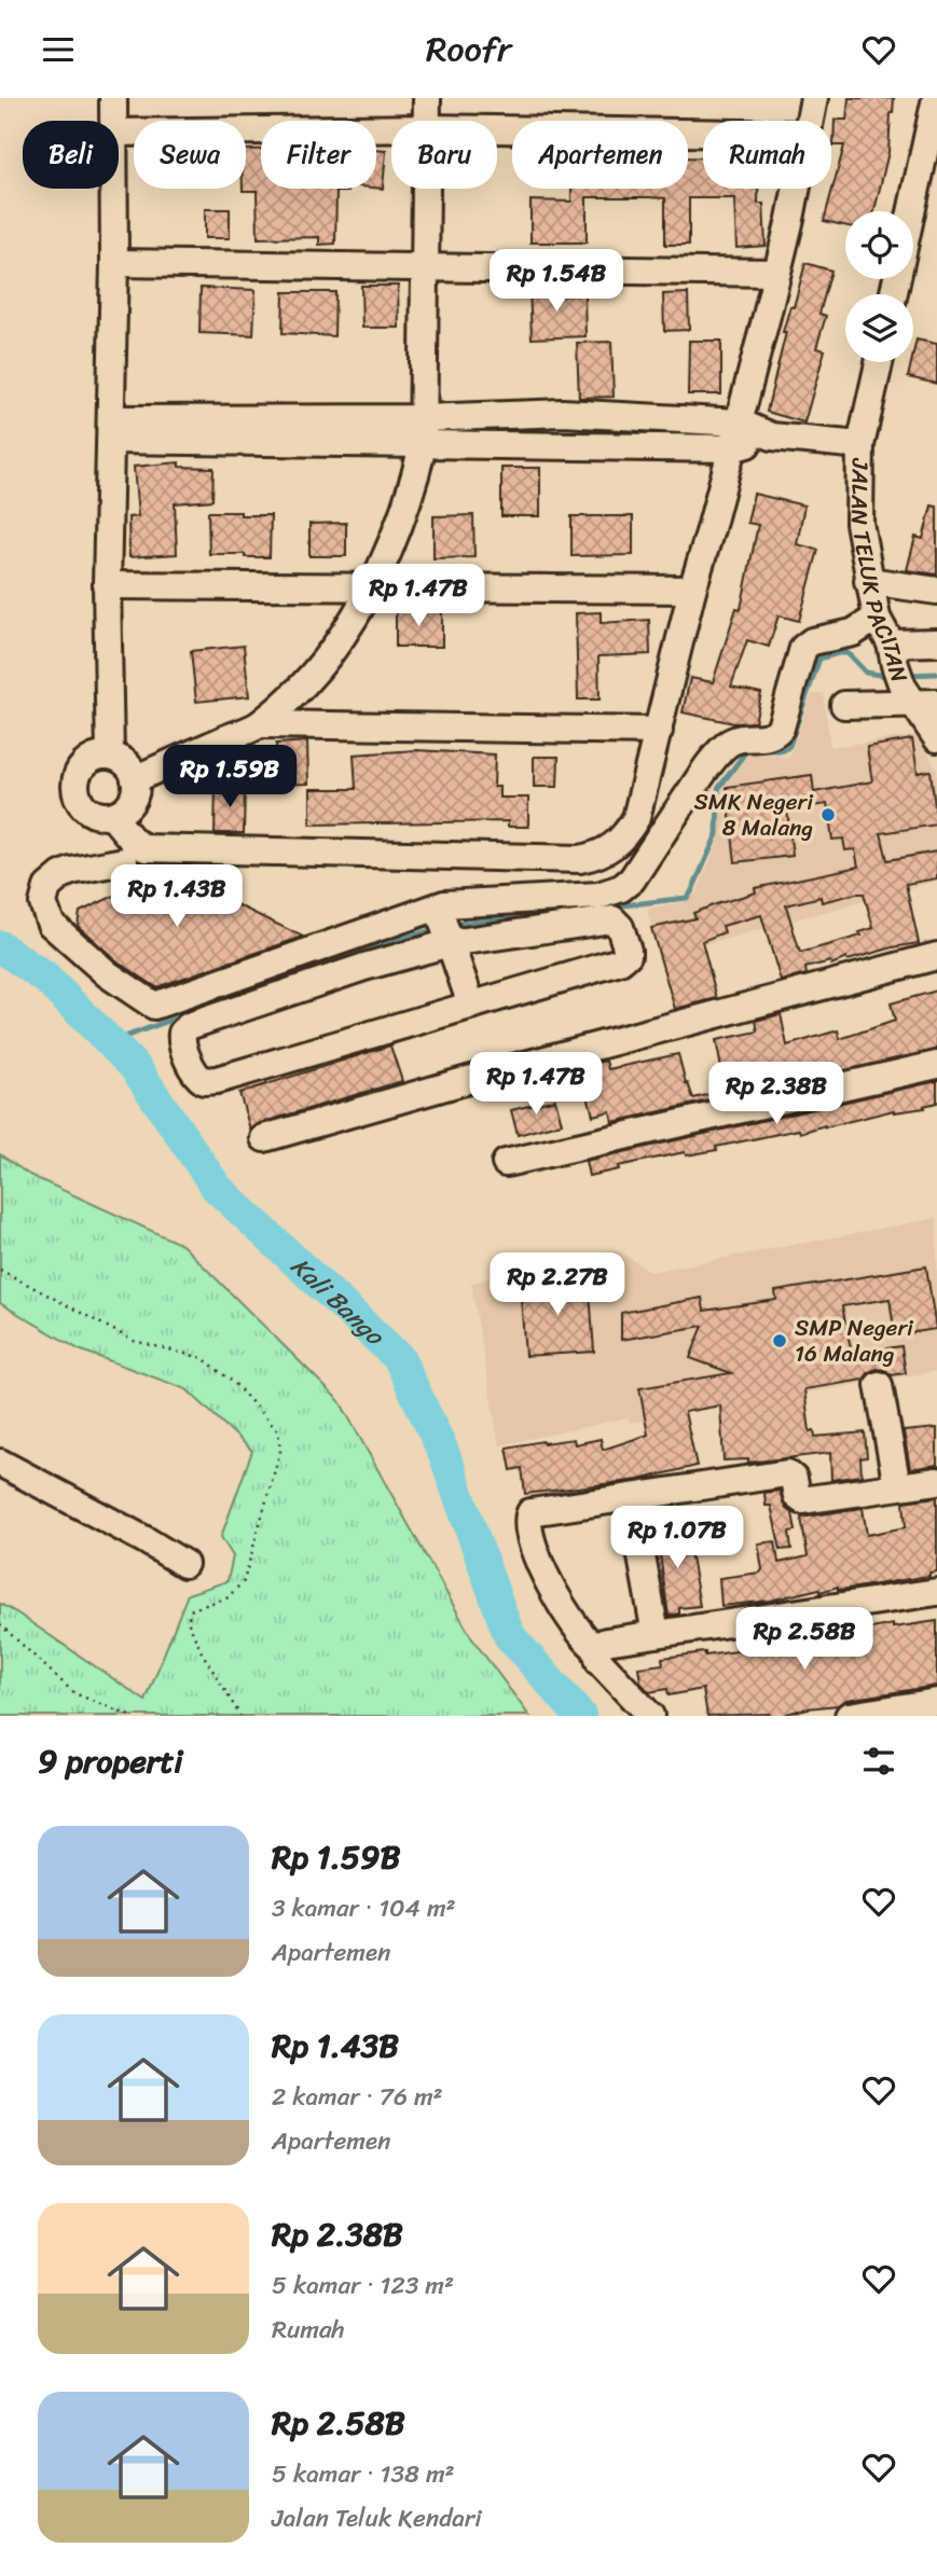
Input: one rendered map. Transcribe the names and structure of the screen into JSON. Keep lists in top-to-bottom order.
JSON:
{
  "streets": {
    "street": ["JALAN TELUK PACITAN"]
  },
  "water": ["Kali Bango"],
  "places": ["SMK Negeri 8 Malang", "SMP Negeri 16 Malang"],
  "page": {
    "header": "Roofr",
    "chip": [
      "Beli",
      "Sewa",
      "Filter",
      "Baru",
      "Apartemen",
      "Rumah"
    ],
    "price": [
      "Rp 1.54B",
      "Rp 1.47B",
      "Rp 1.59B",
      "Rp 1.43B",
      "Rp 1.47B",
      "Rp 2.38B",
      "Rp 2.27B",
      "Rp 1.07B",
      "Rp 2.58B"
    ],
    "heading": "9 properti",
    "list": [
      {
        "name": "Rp 1.59B",
        "note": "3 kamar · 104 m² · Apartemen"
      },
      {
        "name": "Rp 1.43B",
        "note": "2 kamar · 76 m² · Apartemen"
      },
      {
        "name": "Rp 2.38B",
        "note": "5 kamar · 123 m² · Rumah"
      },
      {
        "name": "Rp 2.58B",
        "note": "5 kamar · 138 m² · Jalan Teluk Kendari"
      }
    ]
  }
}
